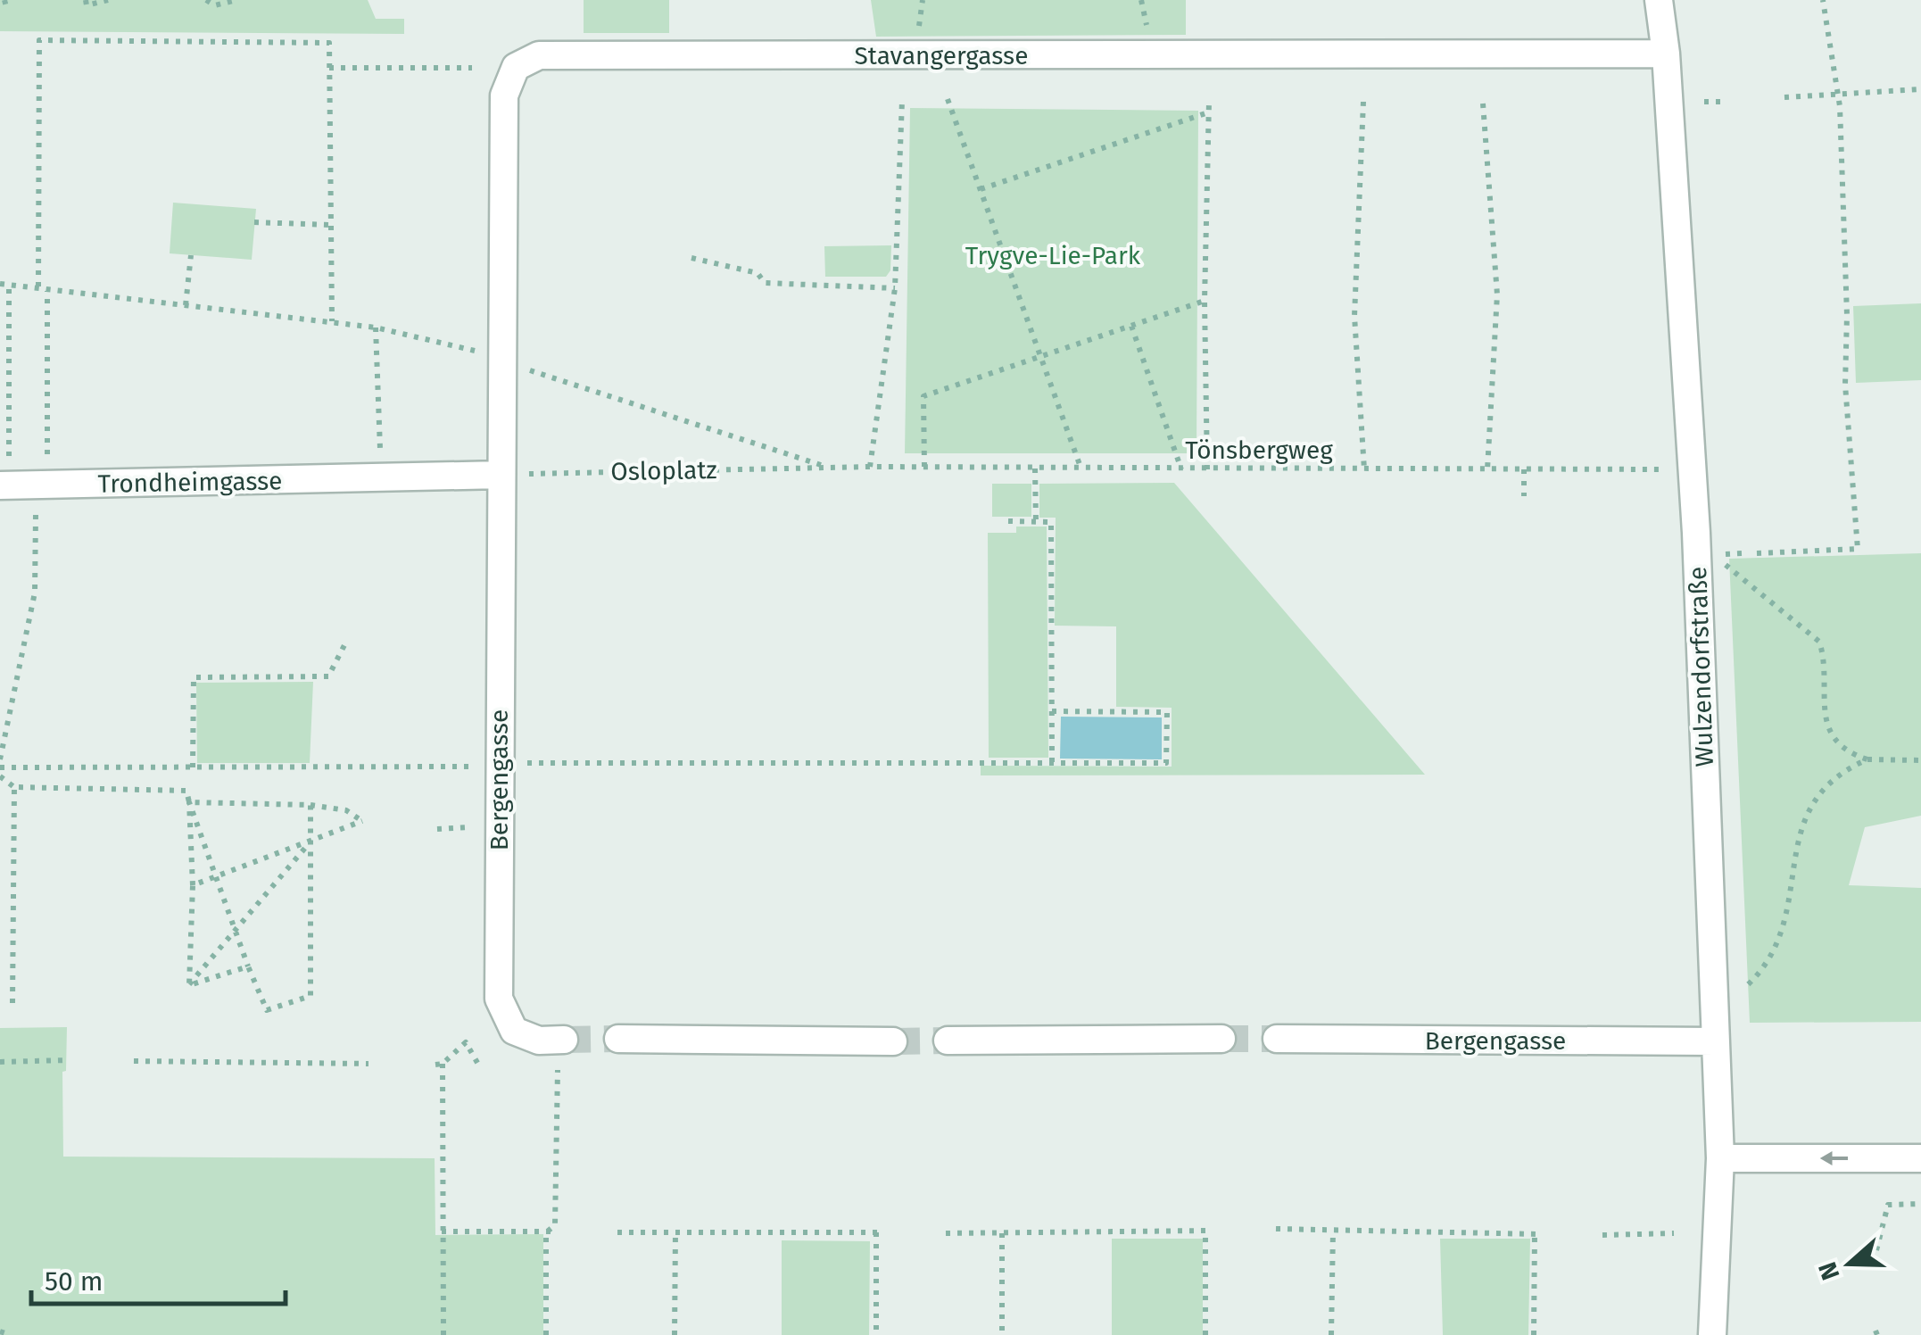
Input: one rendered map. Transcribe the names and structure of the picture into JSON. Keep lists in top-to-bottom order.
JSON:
{
  "streets": {
    "street": [
      "Stavangergasse",
      "Trondheimgasse",
      "Wulzendorfstraße",
      "Bergengasse"
    ],
    "path": ["Tönsbergweg", "Osloplatz"]
  },
  "crossings": [
    ["Stavangergasse", "Wulzendorfstraße"],
    ["Tönsbergweg", "Osloplatz"],
    ["Tönsbergweg", "Wulzendorfstraße"],
    ["Osloplatz", "Bergengasse"],
    ["Wulzendorfstraße", "Bergengasse"]
  ],
  "parks": ["Trygve-Lie-Park"],
  "scale_bar": "50 m",
  "north": "left"
}
